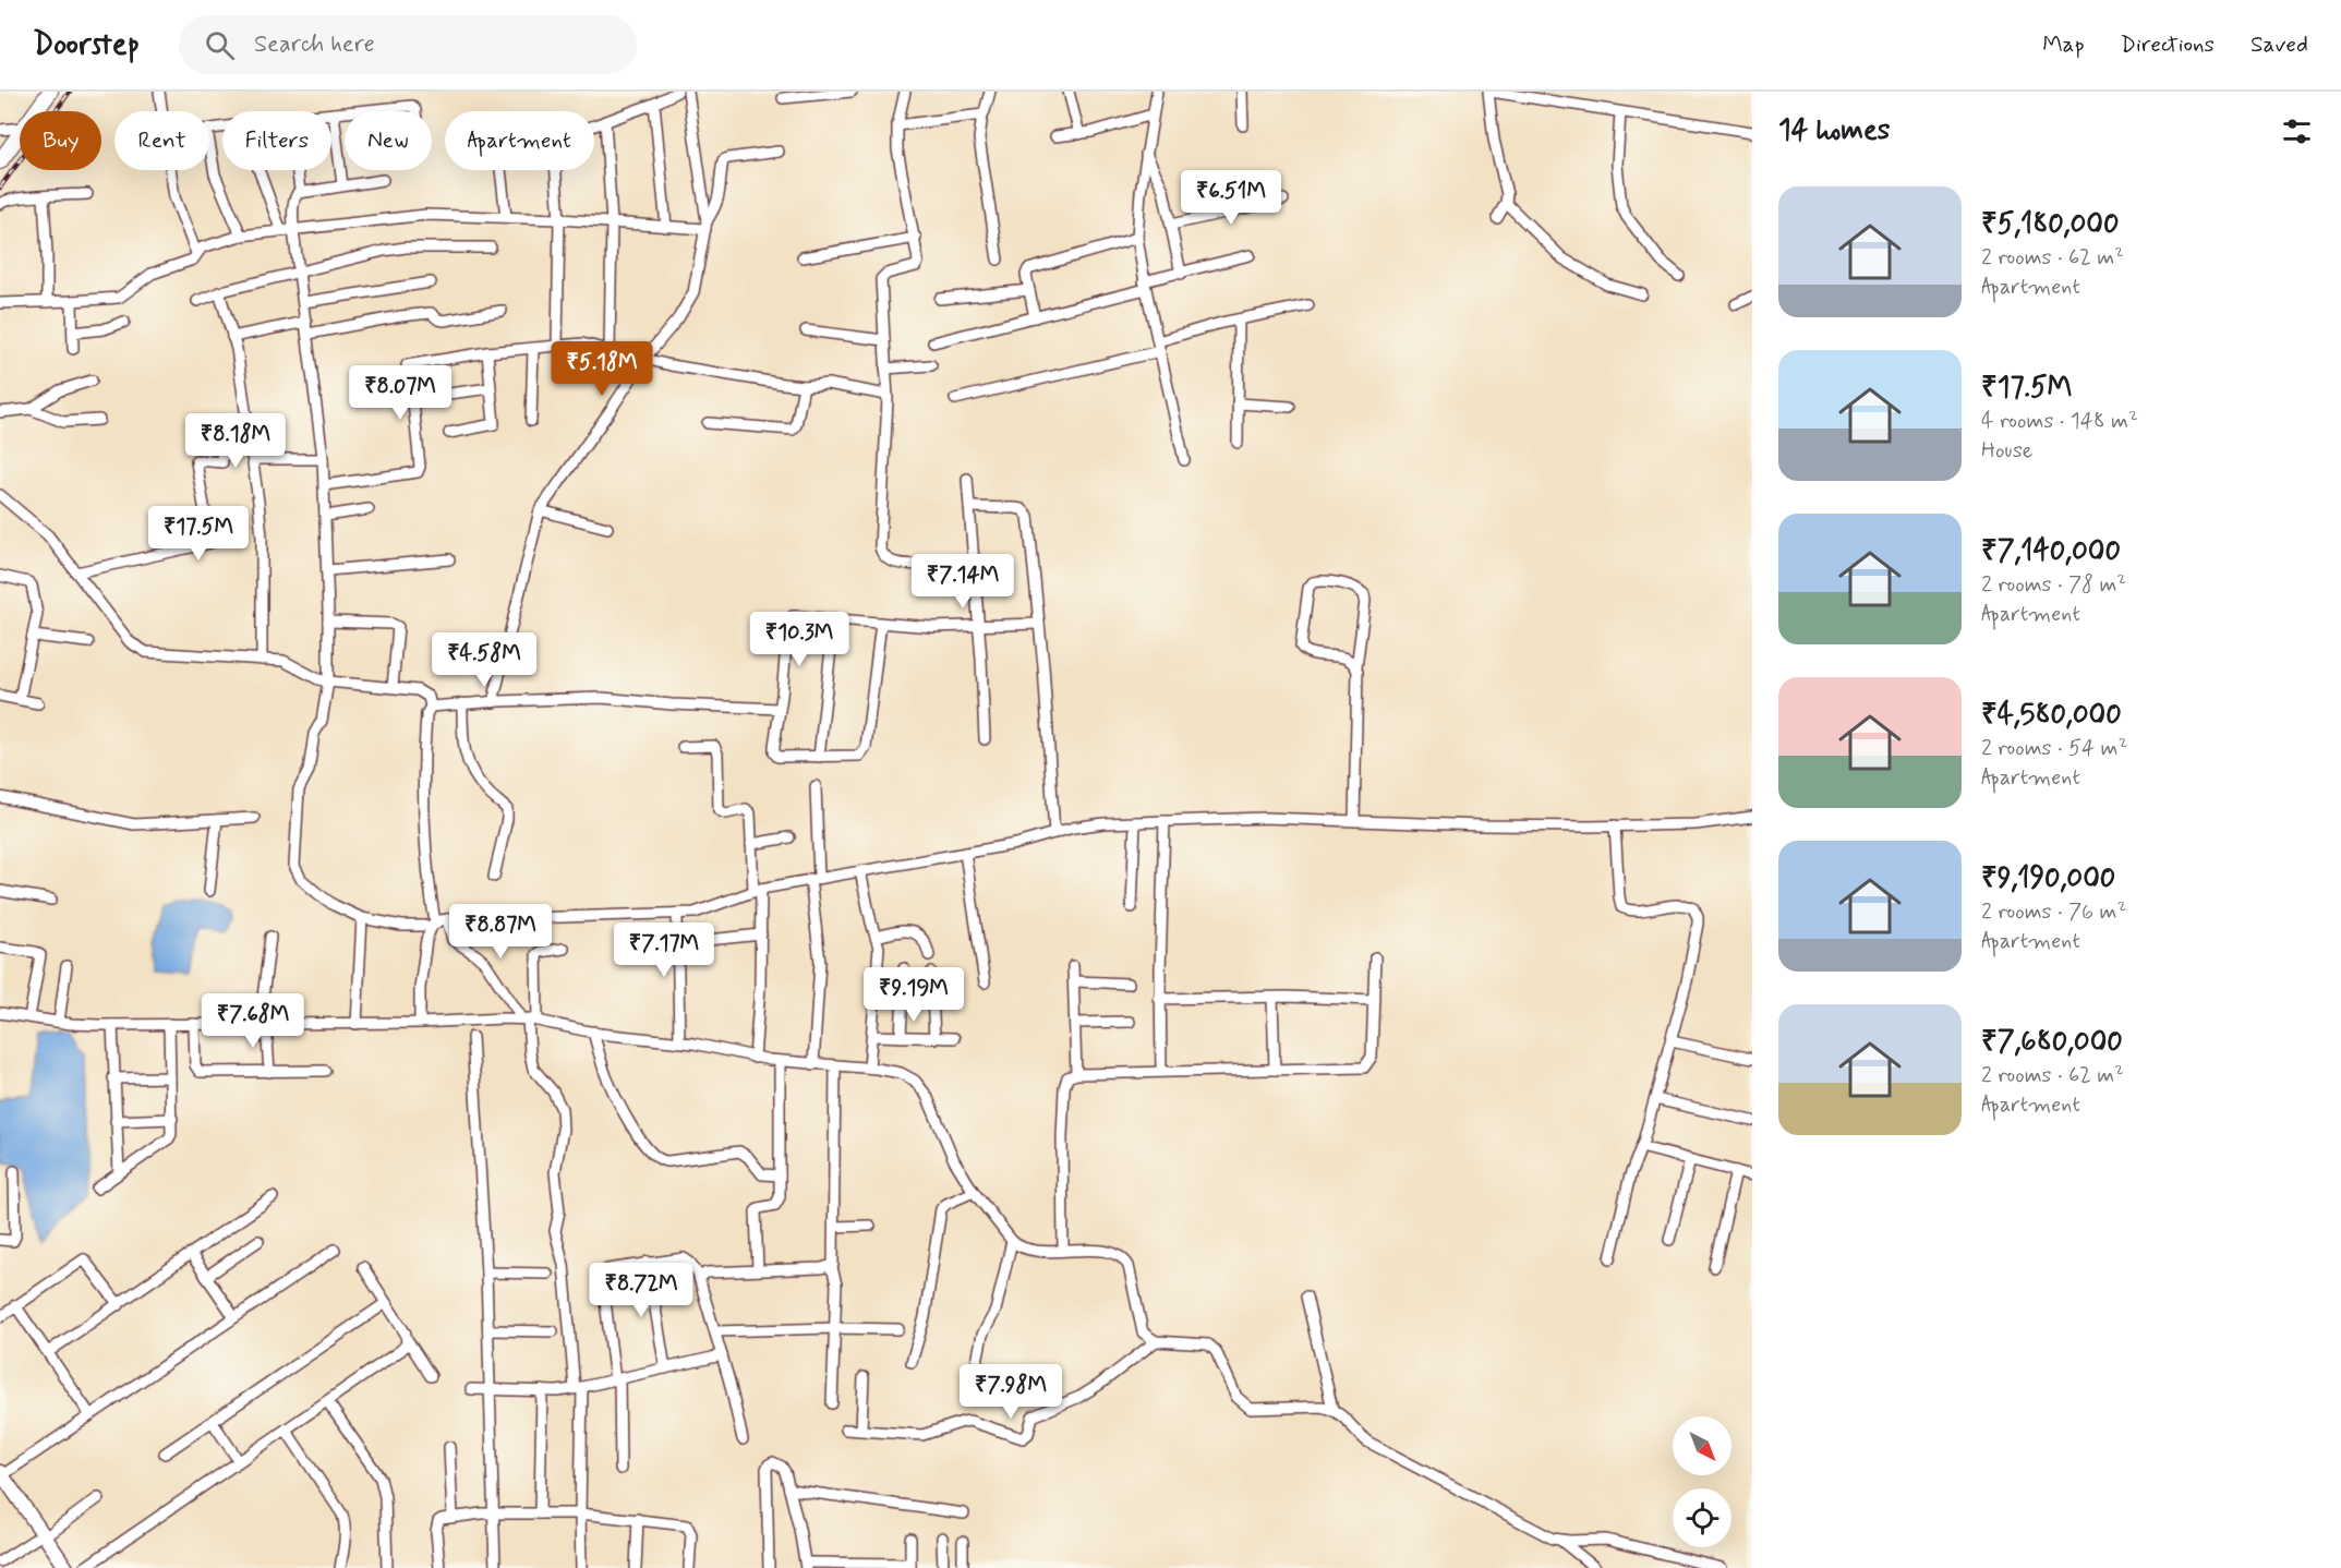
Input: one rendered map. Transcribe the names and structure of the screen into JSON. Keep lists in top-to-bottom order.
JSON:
{
  "north": "bottom right",
  "page": {
    "header": "Doorstep",
    "search": "Search here",
    "nav": ["Map", "Directions", "Saved"],
    "heading": "14 homes",
    "chip": [
      "Buy",
      "Rent",
      "Filters",
      "New",
      "Apartment"
    ],
    "price": [
      "₹6.51M",
      "₹5.18M",
      "₹8.07M",
      "₹8.18M",
      "₹17.5M",
      "₹7.14M",
      "₹10.3M",
      "₹4.58M",
      "₹8.87M",
      "₹7.17M",
      "₹9.19M",
      "₹7.68M",
      "₹8.72M",
      "₹7.98M"
    ],
    "list": [
      {
        "name": "₹5,180,000",
        "note": "2 rooms · 62 m² · Apartment"
      },
      {
        "name": "₹17.5M",
        "note": "4 rooms · 148 m² · House"
      },
      {
        "name": "₹7,140,000",
        "note": "2 rooms · 78 m² · Apartment"
      },
      {
        "name": "₹4,580,000",
        "note": "2 rooms · 54 m² · Apartment"
      },
      {
        "name": "₹9,190,000",
        "note": "2 rooms · 76 m² · Apartment"
      },
      {
        "name": "₹7,680,000",
        "note": "2 rooms · 62 m² · Apartment"
      }
    ]
  }
}
